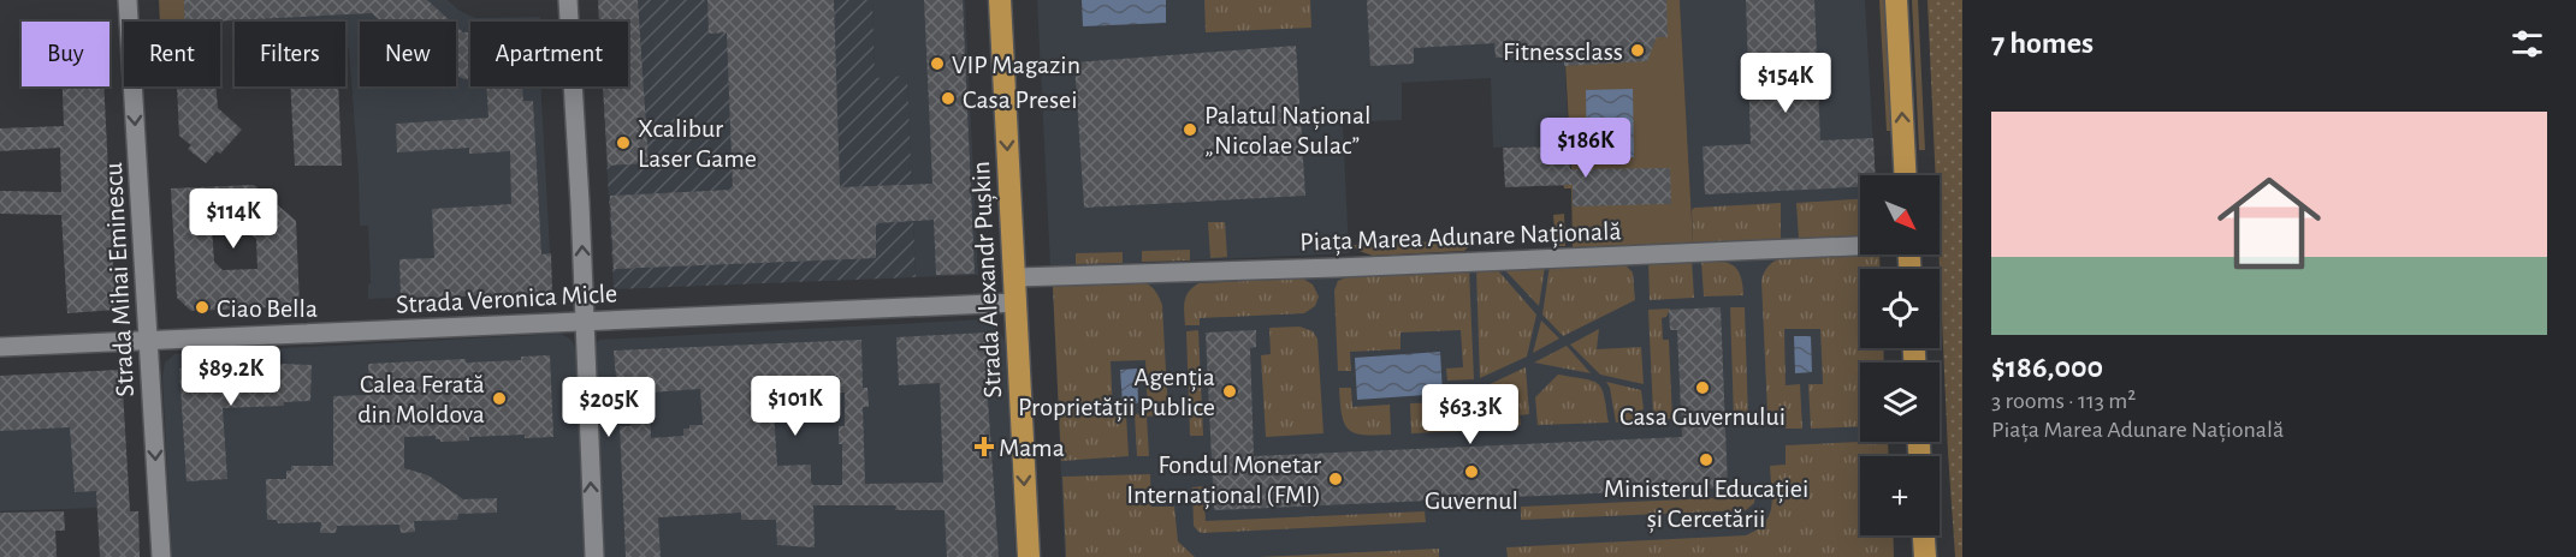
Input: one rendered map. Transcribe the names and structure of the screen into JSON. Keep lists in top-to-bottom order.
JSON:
{
  "streets": {
    "main road": ["Strada Alexandr Pușkin"],
    "street": ["Piața Marea Adunare Națională", "Strada Mihai Eminescu", "Strada Veronica Micle"]
  },
  "crossings": [
    ["Piața Marea Adunare Națională", "Strada Alexandr Pușkin"],
    ["Strada Mihai Eminescu", "Strada Veronica Micle"],
    ["Strada Alexandr Pușkin", "Strada Veronica Micle"]
  ],
  "one_way": ["Strada Mihai Eminescu", "Strada Alexandr Pușkin"],
  "places": {
    "other": [
      "Fitnessclass",
      "VIP Magazin",
      "Casa Presei",
      "Palatul Național „Nicolae Sulac”",
      "Xcalibur Laser Game",
      "Ciao Bella",
      "Casa Guvernului",
      "Agenția Proprietății Publice",
      "Calea Ferată din Moldova",
      "Ministerul Educației și Cercetării",
      "Guvernul",
      "Fondul Monetar Internațional (FMI)"
    ],
    "health": ["Mama"]
  },
  "north": "bottom right",
  "page": {
    "heading": "7 homes",
    "chip": [
      "Buy",
      "Rent",
      "Filters",
      "New",
      "Apartment"
    ],
    "price": [
      "$154K",
      "$186K",
      "$114K",
      "$89.2K",
      "$101K",
      "$205K",
      "$63.3K"
    ],
    "list": [
      {
        "name": "$186,000",
        "note": "3 rooms · 113 m² · Piața Marea Adunare Națională"
      }
    ],
    "map_buttons": "+"
  }
}
